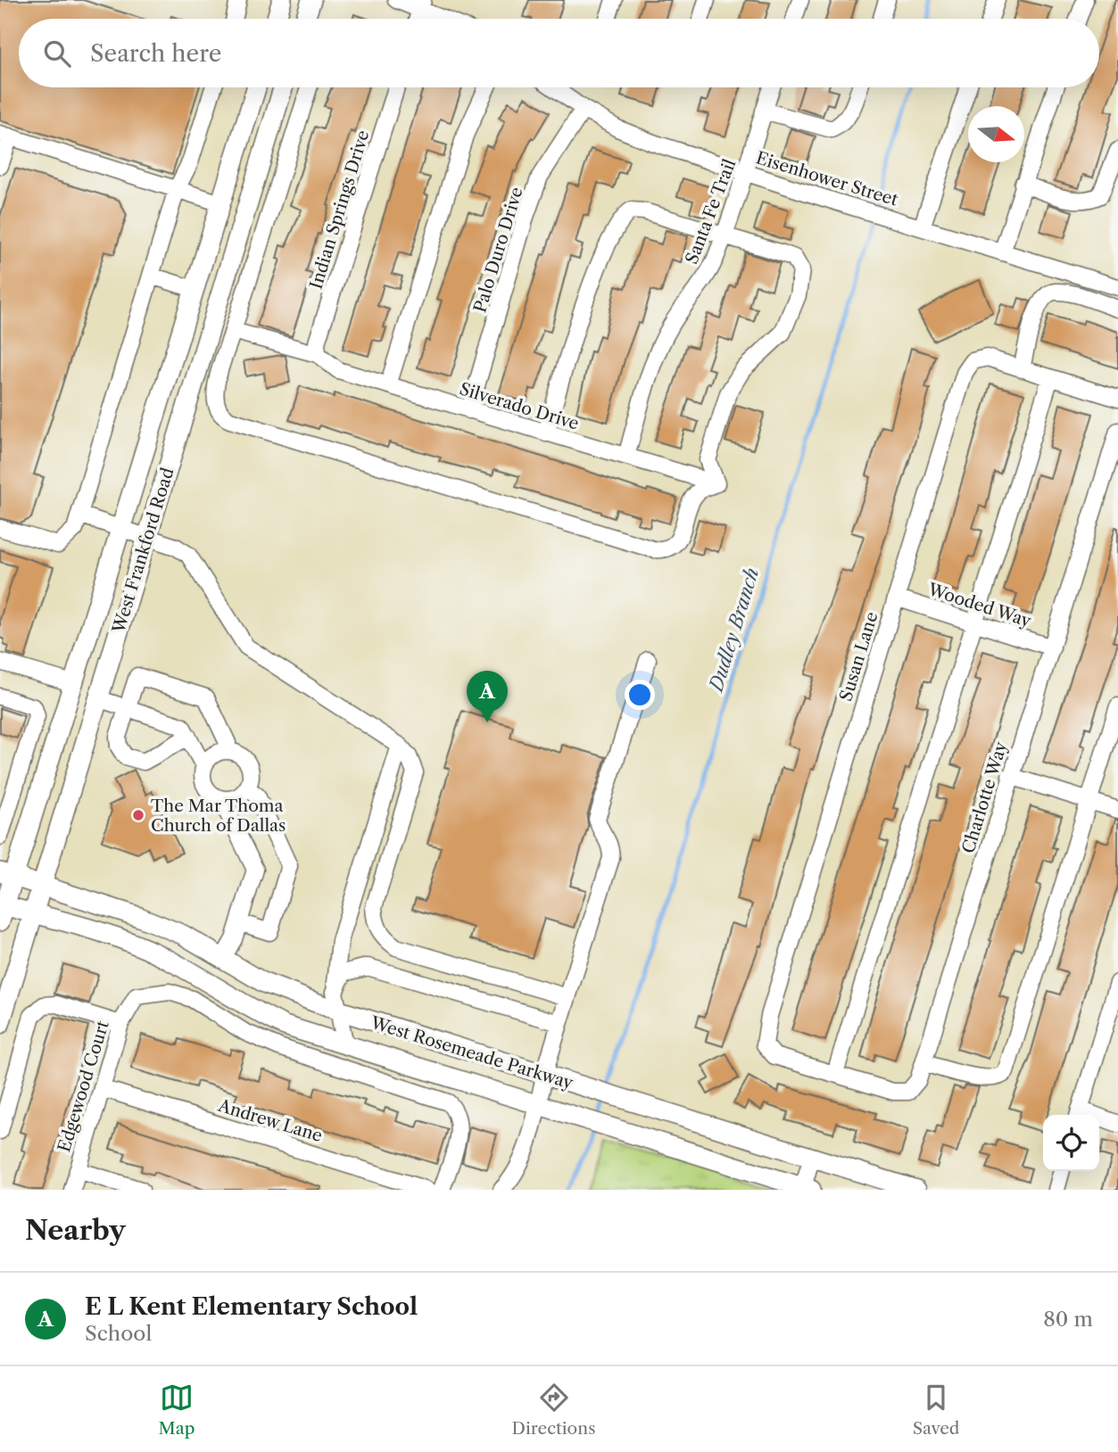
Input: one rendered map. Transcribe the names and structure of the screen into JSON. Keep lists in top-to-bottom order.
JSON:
{
  "streets": {
    "main road": ["West Frankford Road", "West Rosemeade Parkway"],
    "street": [
      "Eisenhower Street",
      "Indian Springs Drive",
      "Santa Fe Trail",
      "Palo Duro Drive",
      "Silverado Drive",
      "Wooded Way",
      "Susan Lane",
      "Charlotte Way",
      "Edgewood Court",
      "Andrew Lane"
    ]
  },
  "crossings": [
    ["Eisenhower Street", "Santa Fe Trail"],
    ["Eisenhower Street", "Palo Duro Drive"],
    ["Indian Springs Drive", "Silverado Drive"],
    ["Santa Fe Trail", "Silverado Drive"],
    ["Palo Duro Drive", "Silverado Drive"],
    ["West Frankford Road", "West Rosemeade Parkway"],
    ["Wooded Way", "Susan Lane"],
    ["Wooded Way", "Charlotte Way"],
    ["Susan Lane", "Charlotte Way"],
    ["Edgewood Court", "Andrew Lane"]
  ],
  "water": ["Dudley Branch"],
  "places": ["The Mar Thoma Church of Dallas"],
  "north": "right",
  "page": {
    "search": "Search here",
    "pins": "A",
    "heading": "Nearby",
    "list": [
      {
        "mark": "A",
        "name": "E L Kent Elementary School",
        "note": "School",
        "value": "80 m"
      }
    ],
    "nav": ["Map", "Directions", "Saved"]
  }
}
